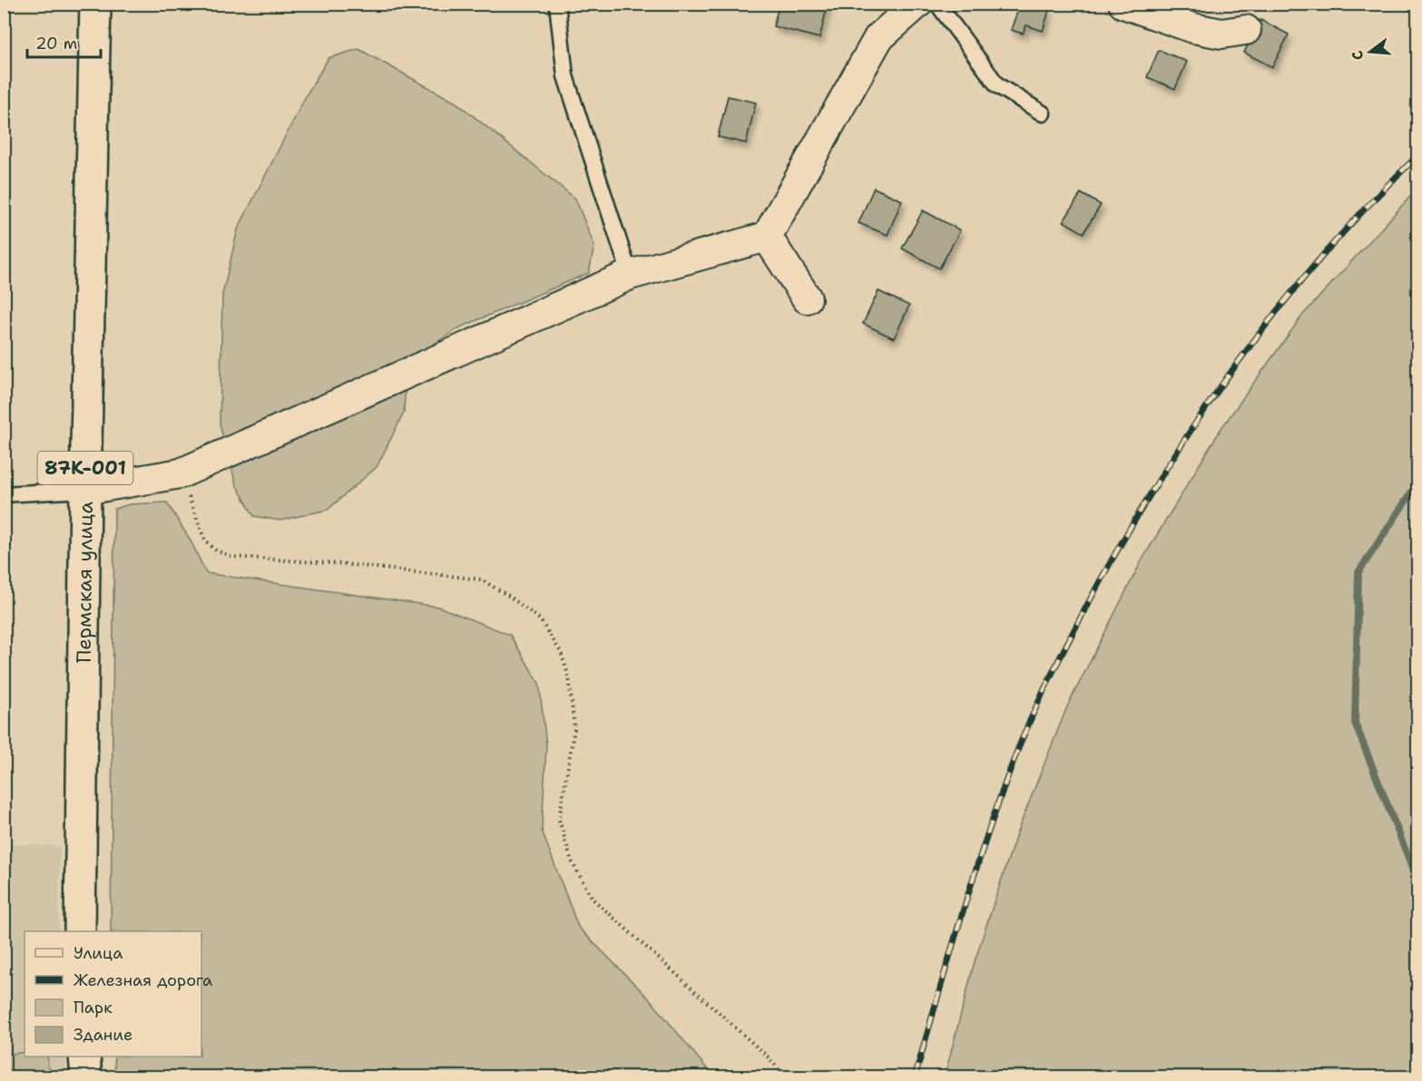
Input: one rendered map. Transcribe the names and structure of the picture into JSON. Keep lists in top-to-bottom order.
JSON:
{
  "streets": {
    "main road": ["87К-001", "Пермская улица"]
  },
  "legend": [
    "Улица",
    "Железная дорога",
    "Парк",
    "Здание"
  ],
  "scale_bar": "20 m",
  "north": "left"
}
